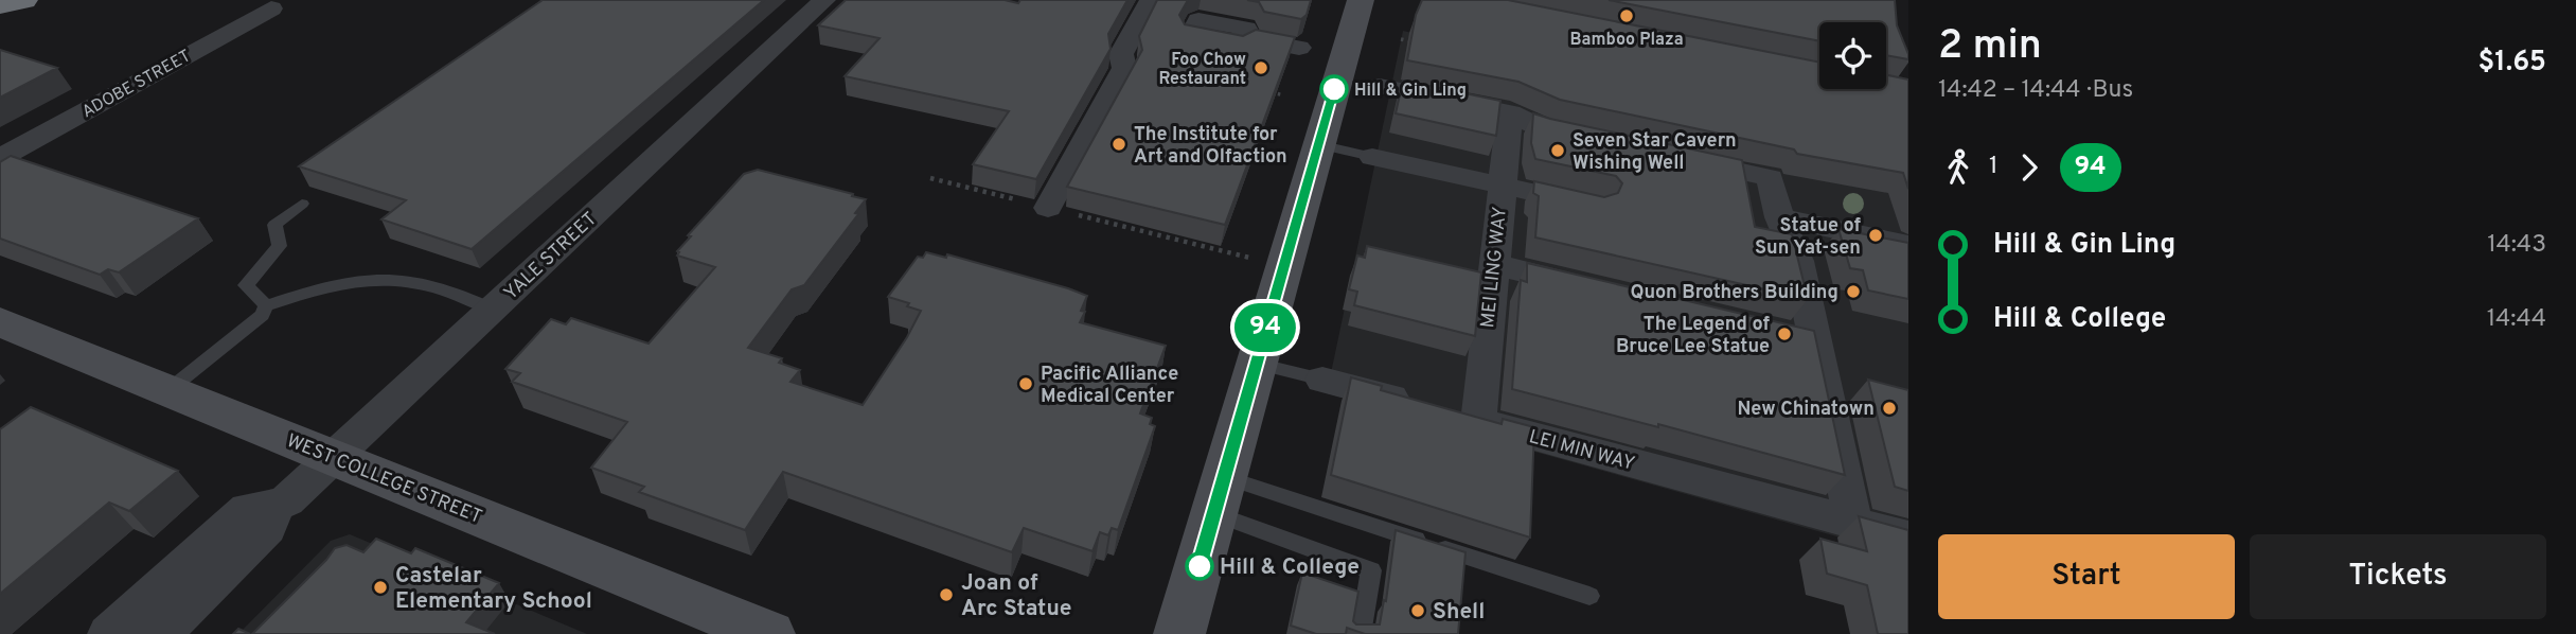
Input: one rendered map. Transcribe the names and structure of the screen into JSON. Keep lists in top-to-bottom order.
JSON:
{
  "streets": {
    "main road": ["WEST COLLEGE STREET"],
    "street": [
      "ADOBE STREET",
      "YALE STREET",
      "MEI LING WAY",
      "LEI MIN WAY"
    ]
  },
  "crossings": [
    ["YALE STREET", "WEST COLLEGE STREET"],
    ["MEI LING WAY", "LEI MIN WAY"]
  ],
  "places": [
    "Bamboo Plaza",
    "Foo Chow Restaurant",
    "Hill & Gin Ling",
    "The Institute for Art and Olfaction",
    "Seven Star Cavern Wishing Well",
    "Statue of Sun Yat-sen",
    "Quon Brothers Building",
    "The Legend of Bruce Lee Statue",
    "Pacific Alliance Medical Center",
    "New Chinatown",
    "Hill & College",
    "Castelar Elementary School",
    "Joan of Arc Statue",
    "Shell"
  ],
  "lines": ["bus line 94"],
  "page": {
    "on_map": "94",
    "heading": ["2 min", "14:42 – 14:44 · Bus", "$1.65"],
    "legs": ["1", "94"],
    "list": [
      {
        "name": "Hill & Gin Ling",
        "value": "14:43"
      },
      {
        "name": "Hill & College",
        "value": "14:44"
      }
    ],
    "buttons": ["Start", "Tickets"]
  }
}
